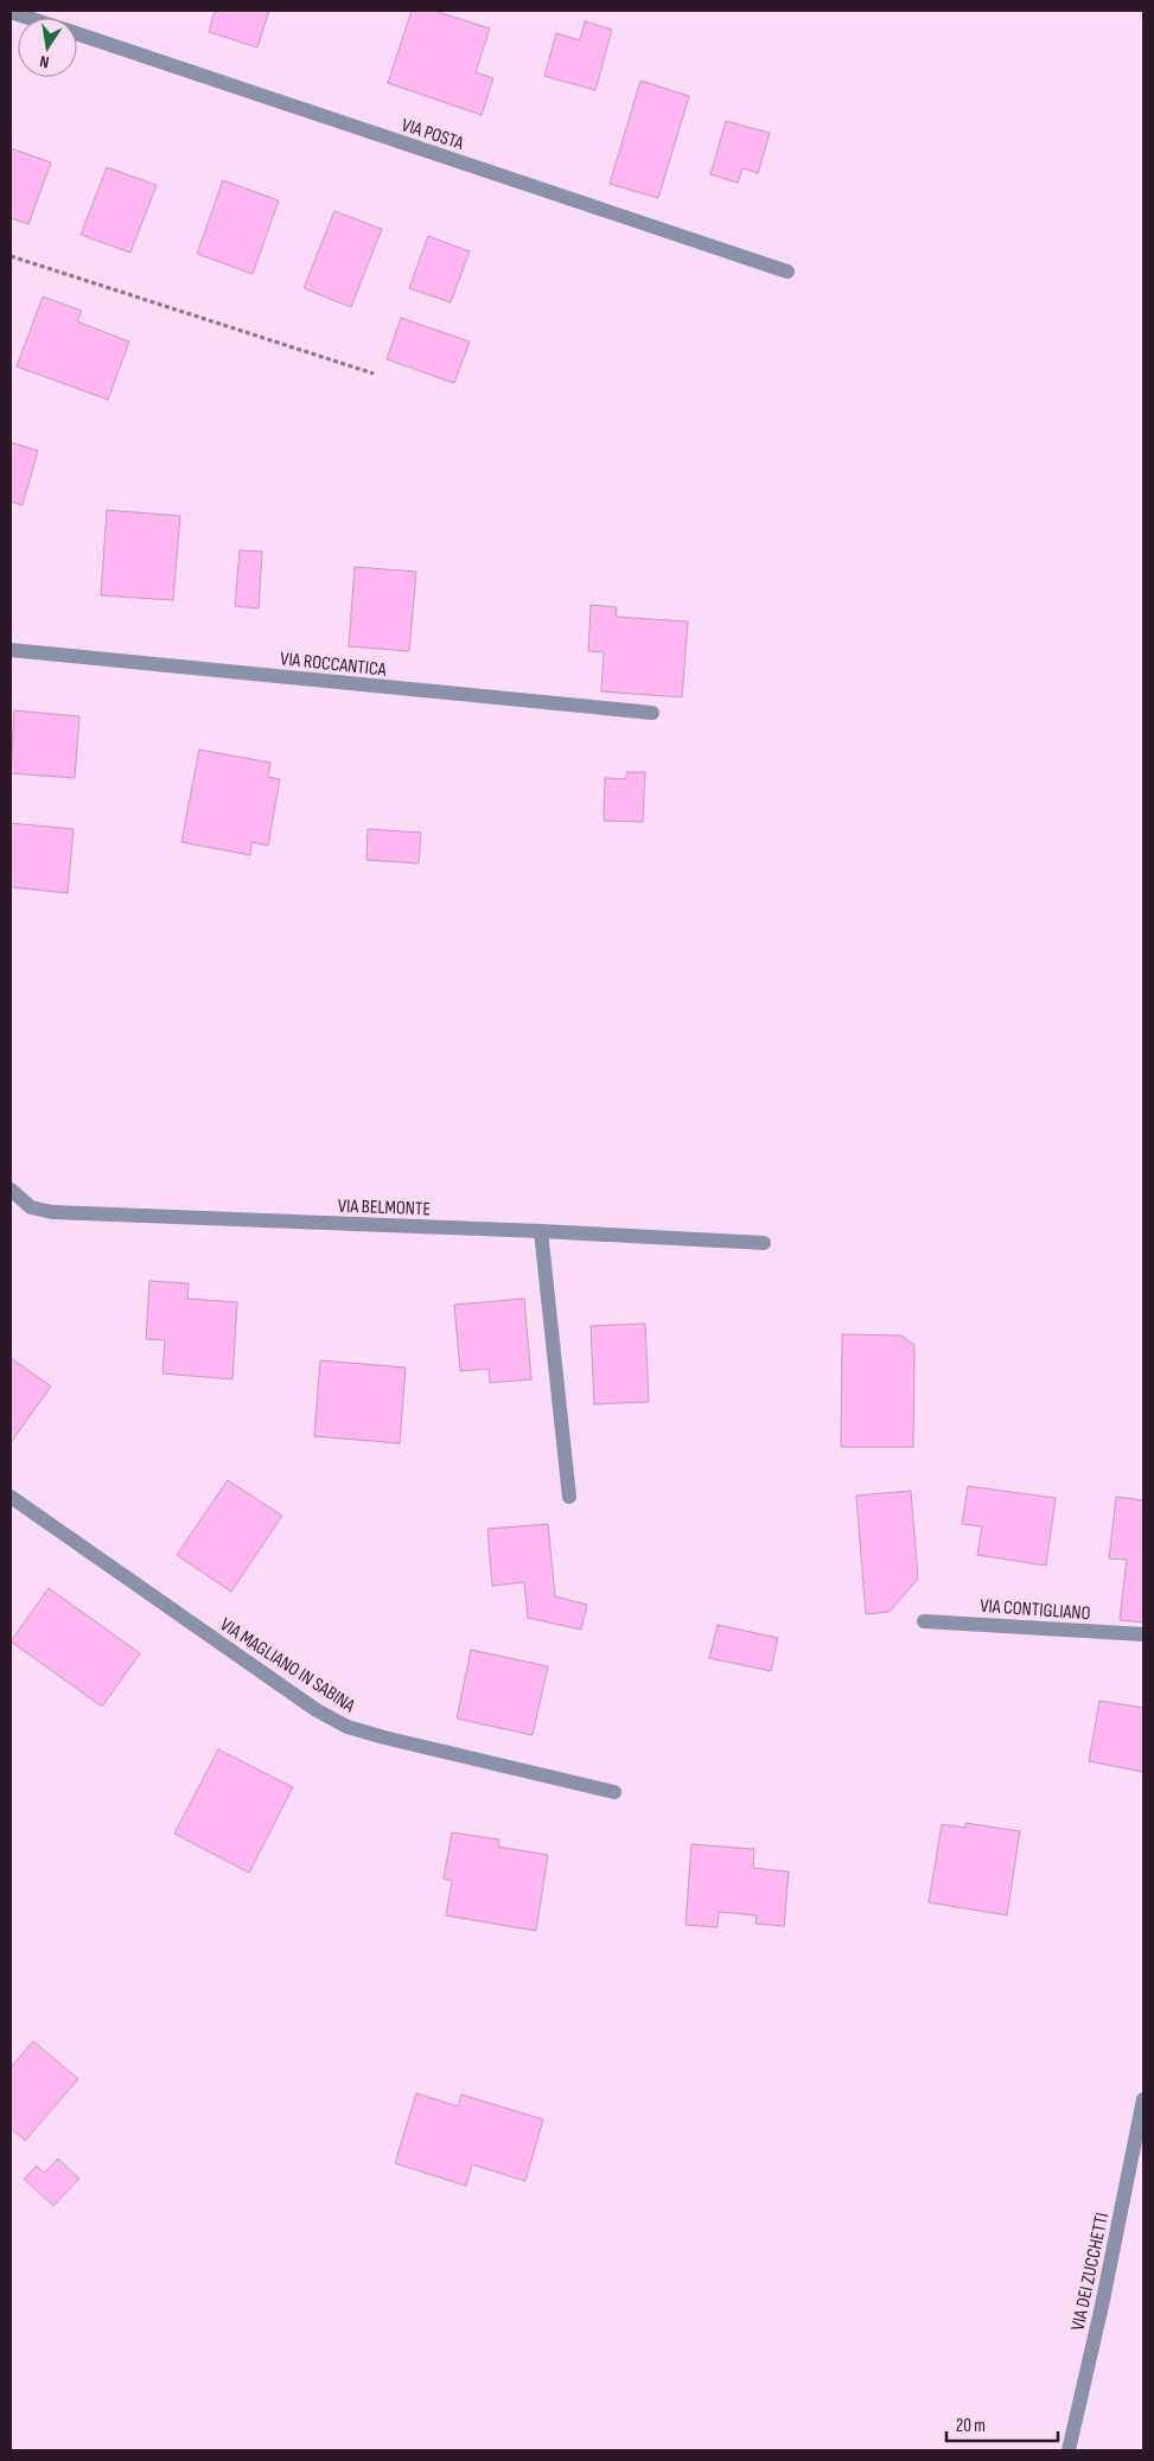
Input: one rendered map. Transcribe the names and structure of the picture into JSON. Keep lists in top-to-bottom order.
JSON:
{
  "streets": {
    "street": [
      "VIA POSTA",
      "VIA ROCCANTICA",
      "VIA BELMONTE",
      "VIA CONTIGLIANO",
      "VIA MAGLIANO IN SABINA",
      "VIA DEI ZUCCHETTI"
    ]
  },
  "scale_bar": "20 m",
  "north": "bottom"
}
